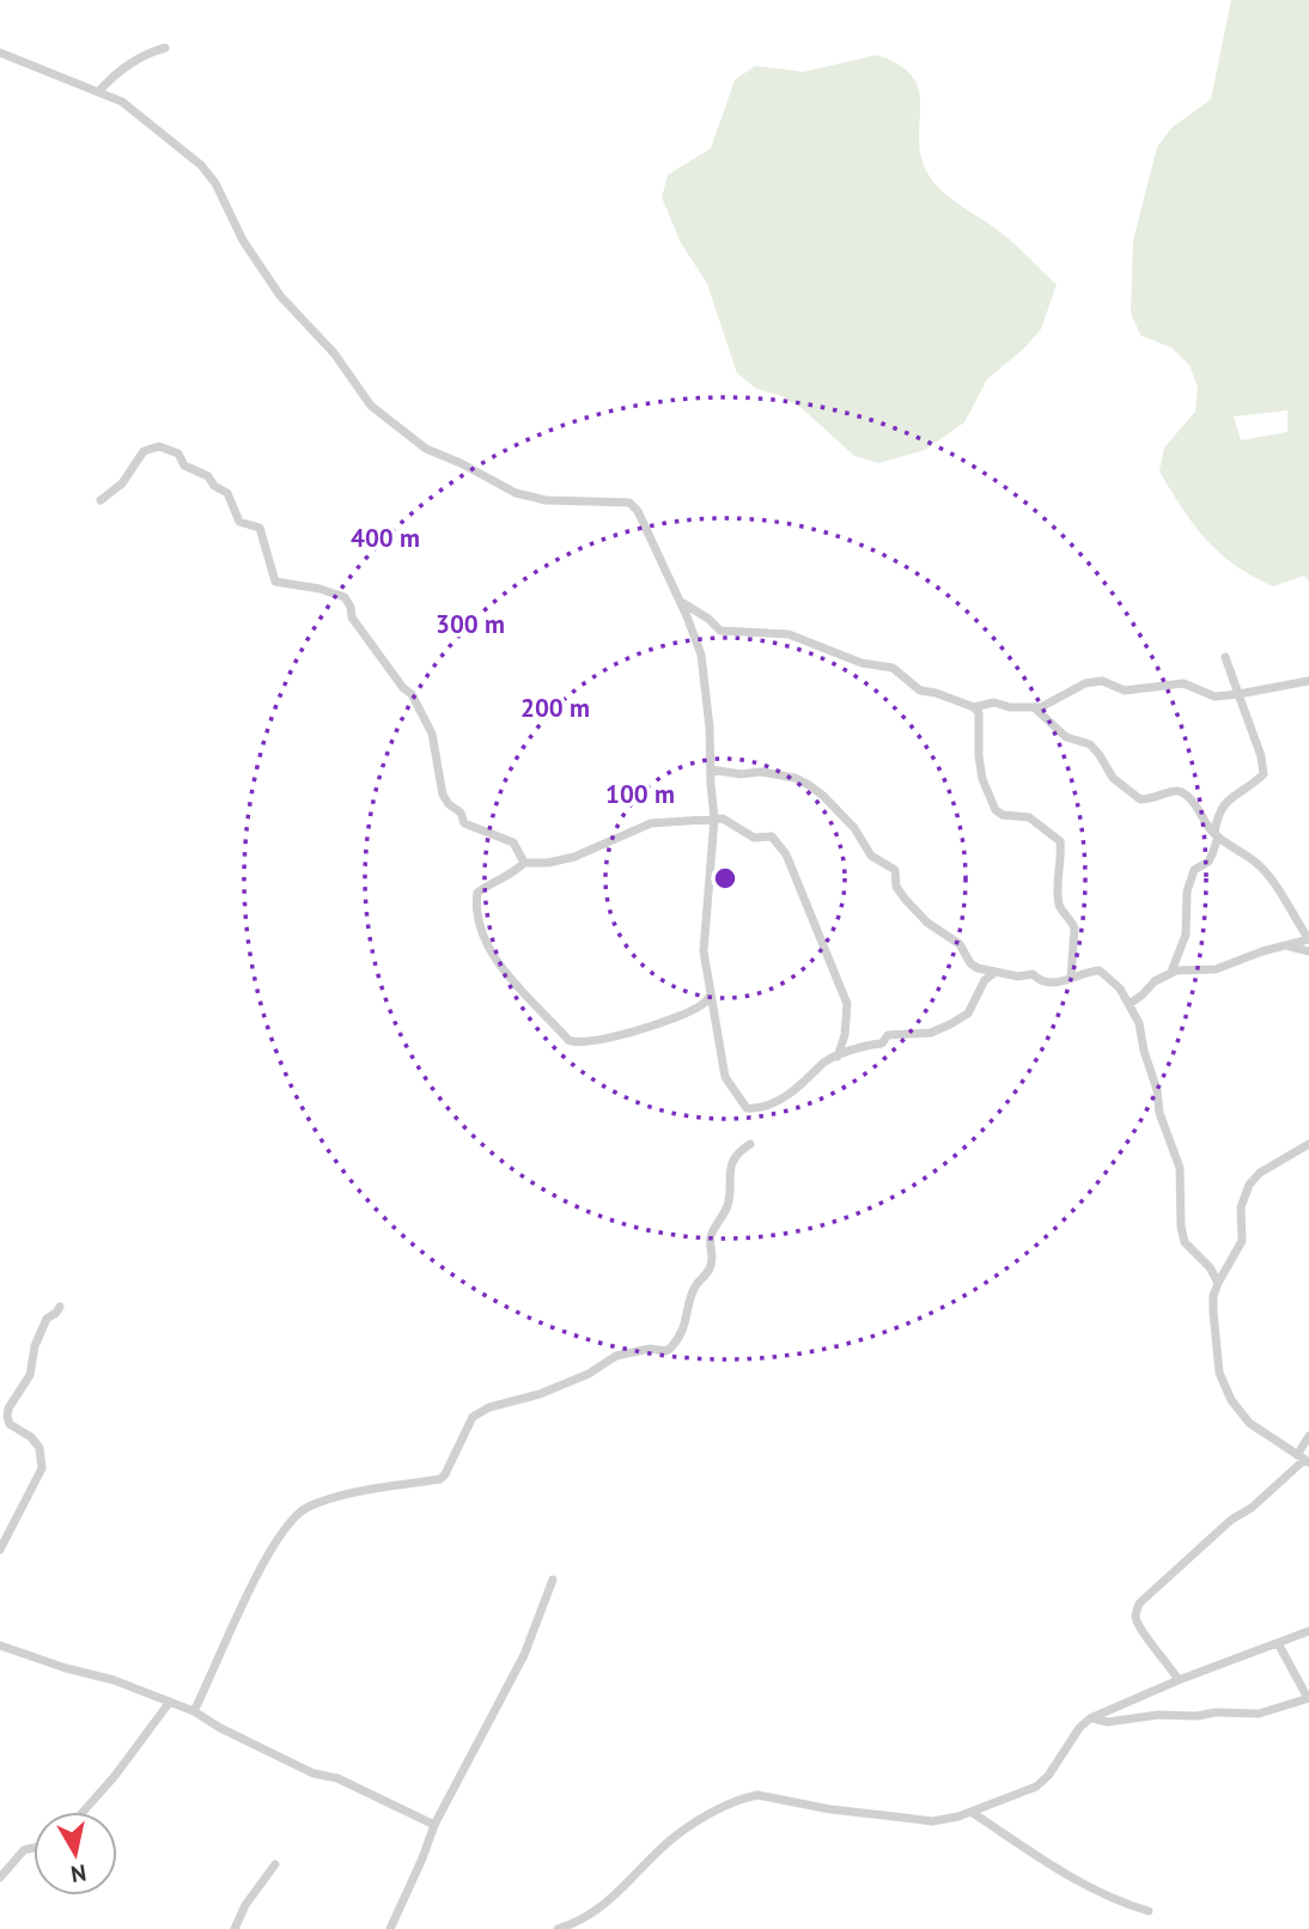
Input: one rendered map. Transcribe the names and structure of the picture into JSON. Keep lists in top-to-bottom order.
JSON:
{
  "north": "bottom",
  "rings": [
    "400 m",
    "300 m",
    "200 m",
    "100 m"
  ]
}
